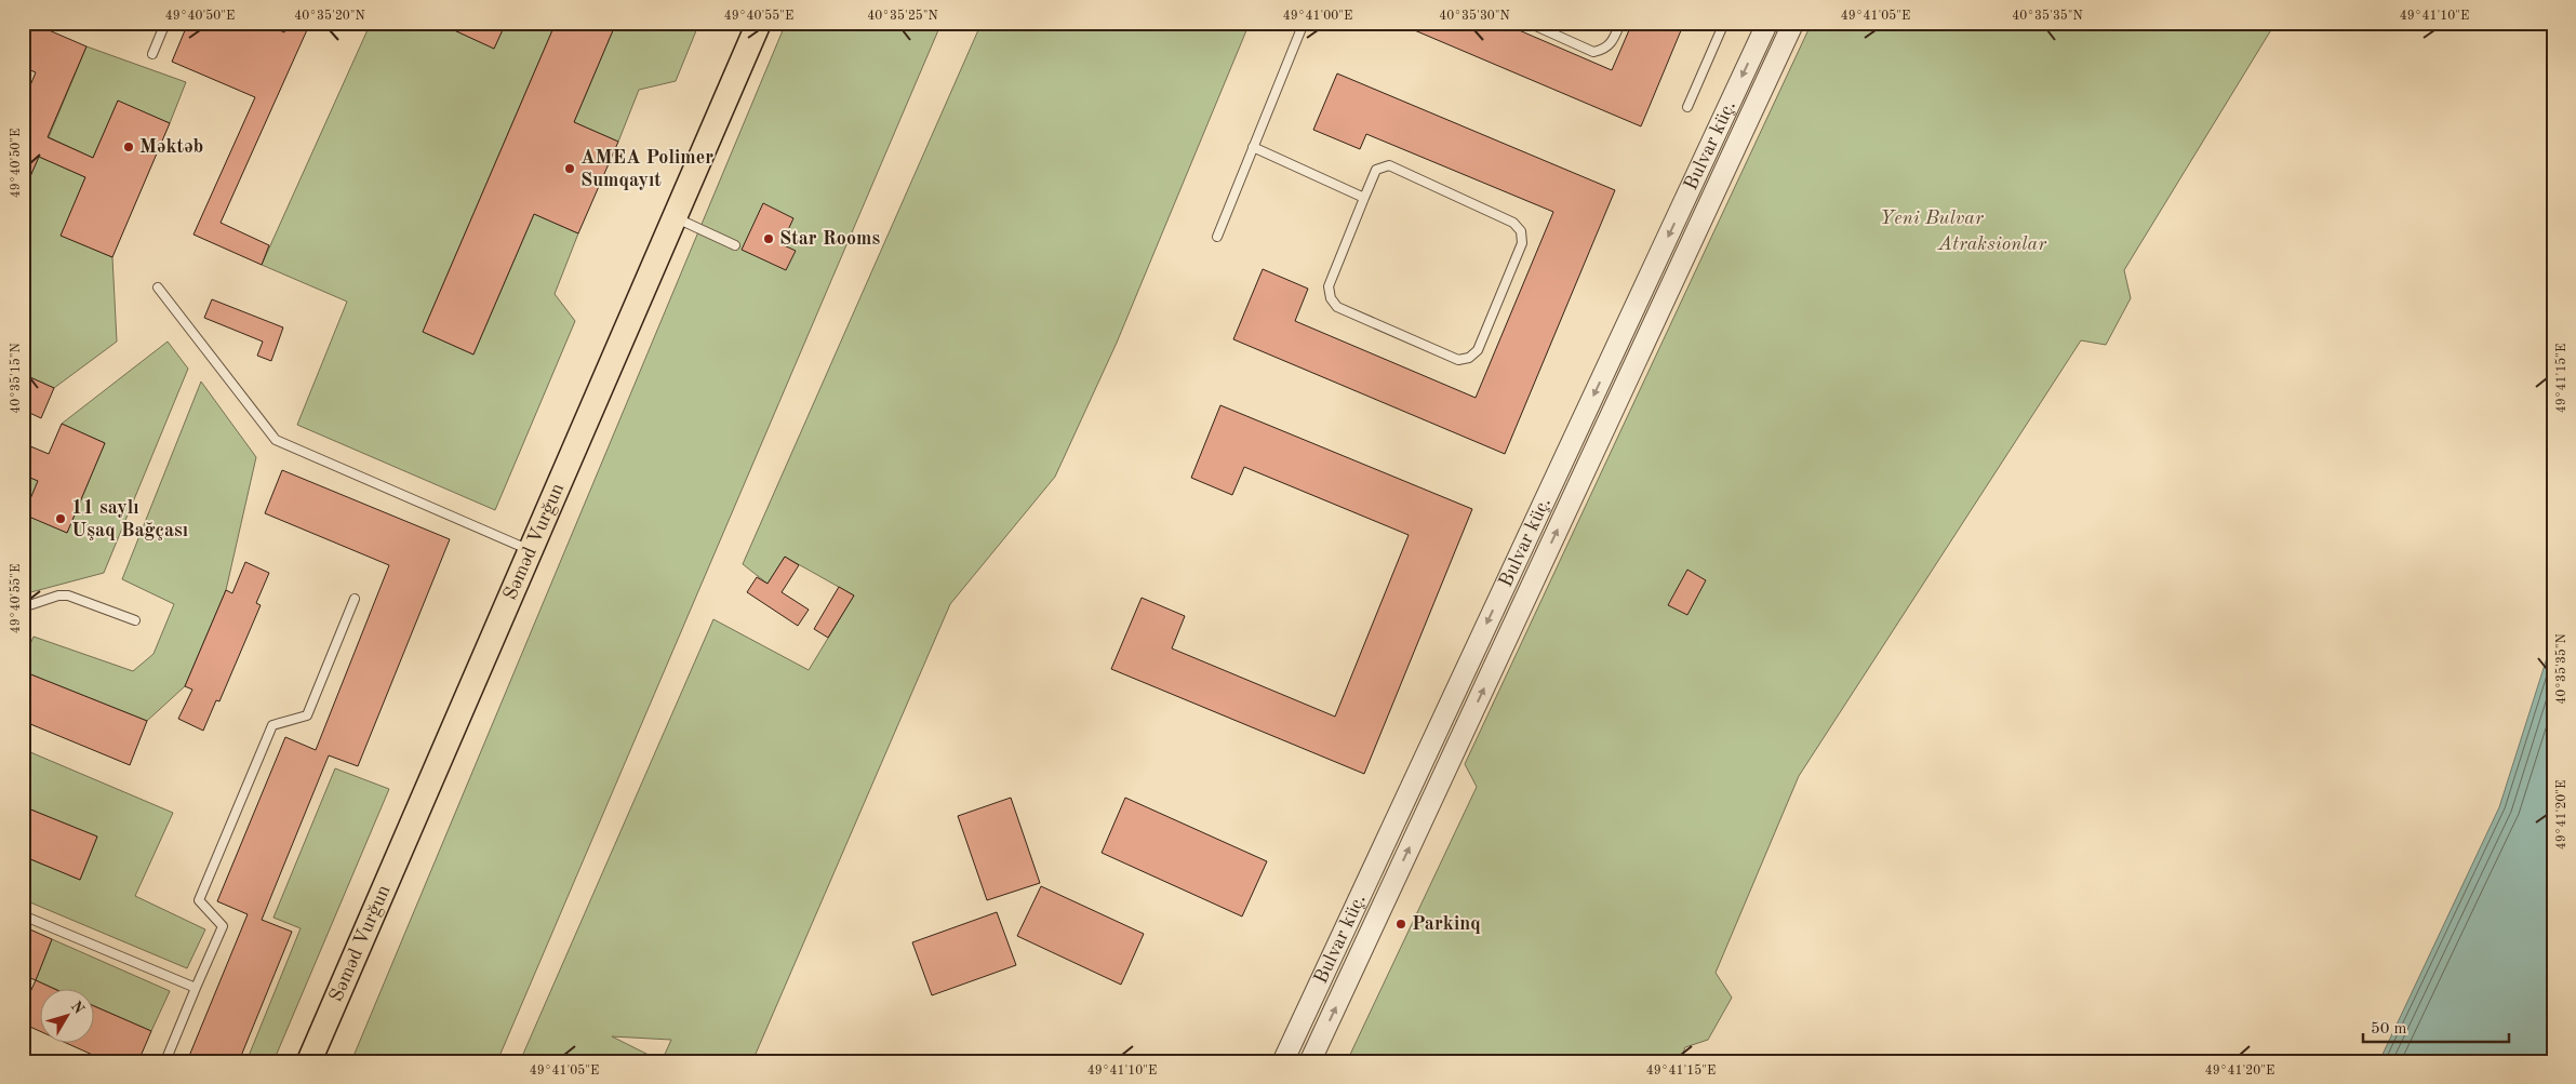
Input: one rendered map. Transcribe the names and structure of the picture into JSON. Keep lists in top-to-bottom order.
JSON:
{
  "streets": {
    "main road": ["Səməd Vurğun"],
    "street": ["Bulvar küç."]
  },
  "parks": ["Yeni Bulvar", "Atraksionlar"],
  "places": [
    "Məktəb",
    "AMEA Polimer Sumqayıt",
    "Star Rooms",
    "11 saylı Uşaq Bağçası",
    "Parkinq"
  ],
  "scale_bar": "50 m",
  "north": "top right",
  "coordinates": [
    "49°40'50\"E",
    "40°35'20\"N",
    "49°40'55\"E",
    "40°35'25\"N",
    "49°41'00\"E",
    "40°35'30\"N",
    "49°41'05\"E",
    "40°35'35\"N",
    "49°41'10\"E",
    "40°35'15\"N",
    "49°41'15\"E",
    "49°41'20\"E"
  ]
}
